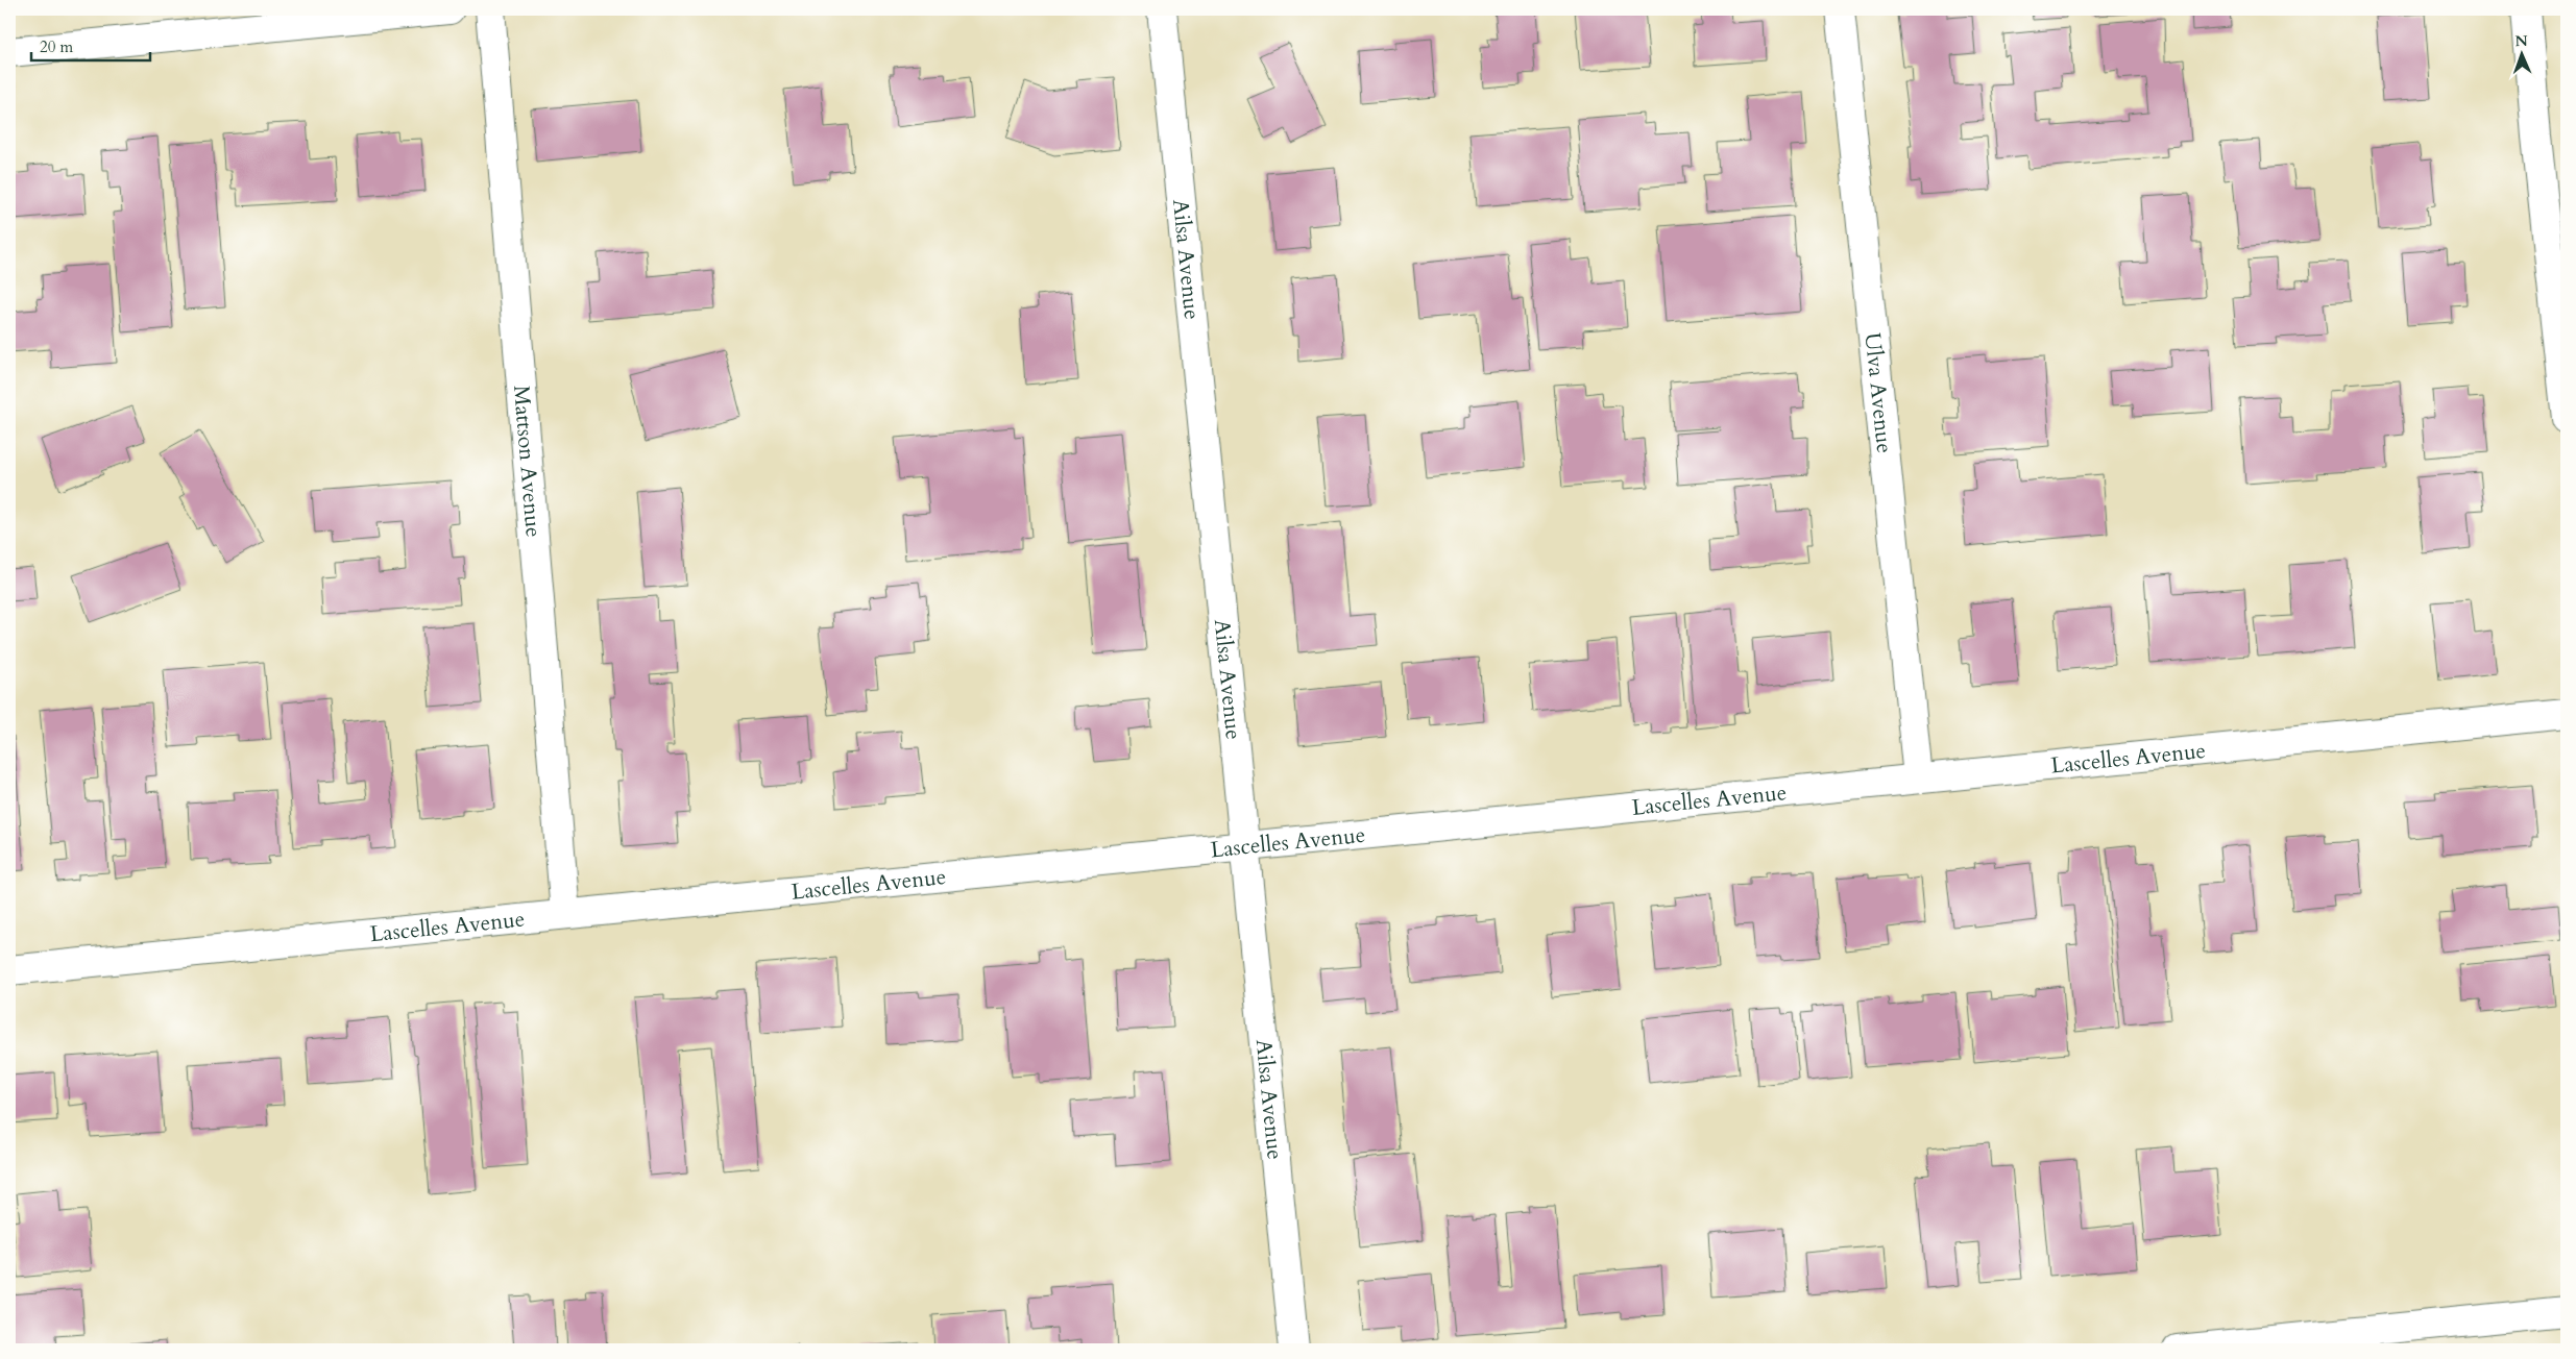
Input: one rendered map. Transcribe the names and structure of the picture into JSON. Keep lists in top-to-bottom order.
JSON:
{
  "streets": {
    "street": [
      "Ailsa Avenue",
      "Ulva Avenue",
      "Mattson Avenue",
      "Lascelles Avenue"
    ]
  },
  "crossings": [
    ["Ailsa Avenue", "Lascelles Avenue"],
    ["Ulva Avenue", "Lascelles Avenue"],
    ["Mattson Avenue", "Lascelles Avenue"]
  ],
  "scale_bar": "20 m",
  "north": "top"
}
